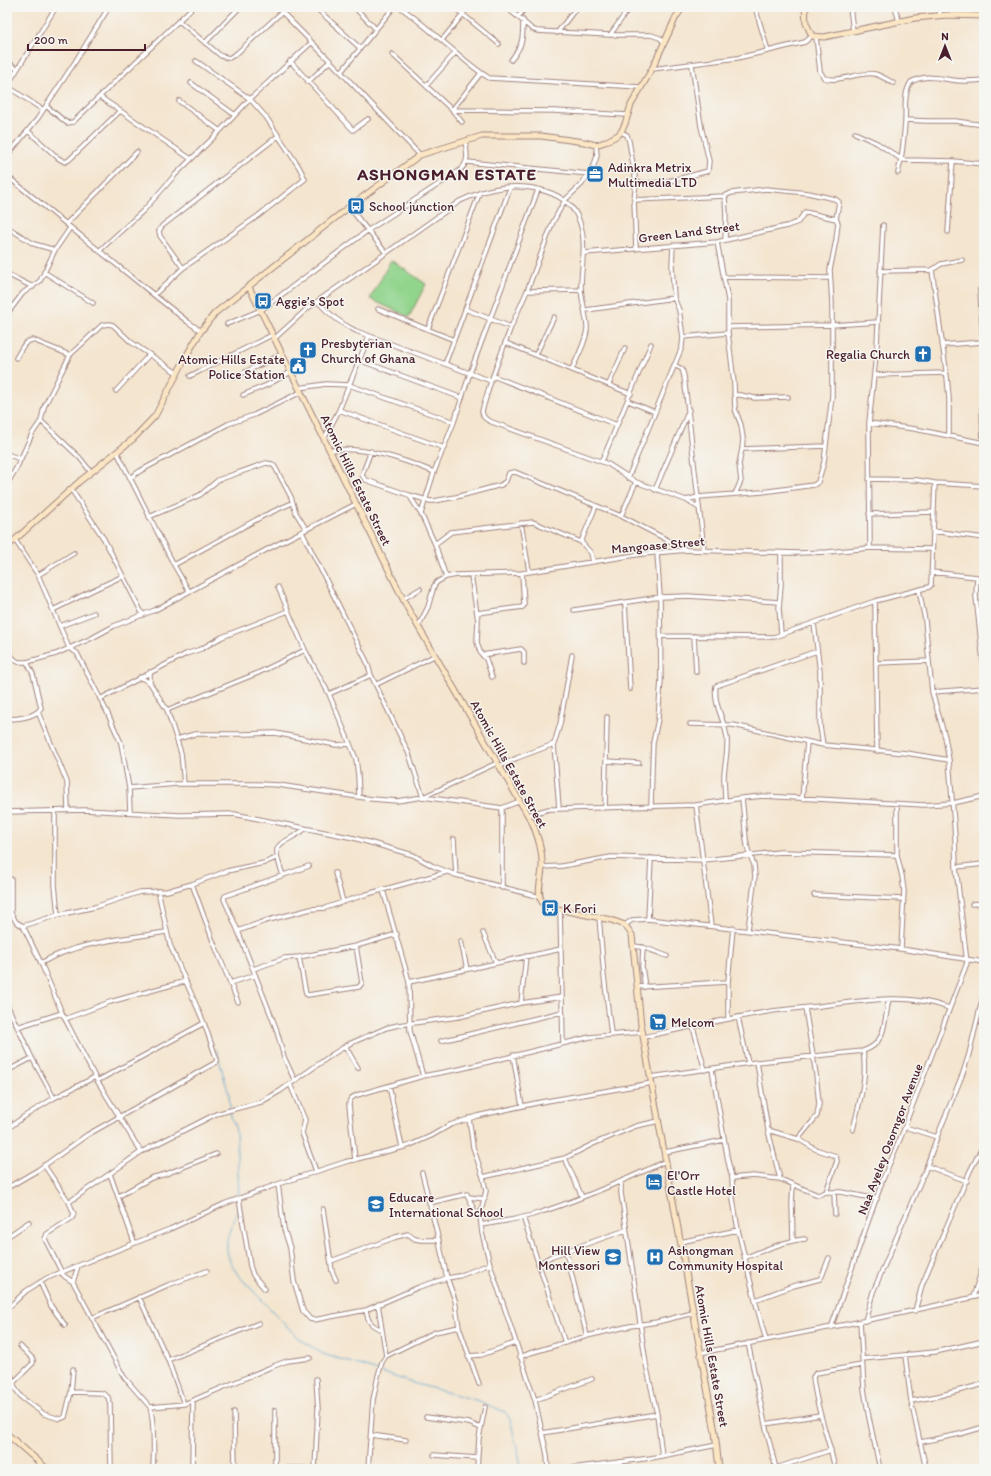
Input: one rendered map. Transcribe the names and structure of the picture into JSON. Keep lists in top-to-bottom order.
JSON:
{
  "streets": {
    "street": [
      "Green Land Street",
      "Atomic Hills Estate Street",
      "Mangoase Street",
      "Naa Ayeley Osorngor Avenue"
    ]
  },
  "districts": ["ASHONGMAN ESTATE"],
  "places": {
    "office": ["Adinkra Metrix Multimedia LTD"],
    "bus stop": ["School junction", "Aggie’s Spot", "K Fori"],
    "church": ["Presbyterian Church of Ghana", "Regalia Church"],
    "public building": ["Atomic Hills Estate Police Station"],
    "supermarket": ["Melcom"],
    "hotel": ["El'Orr Castle Hotel"],
    "school or university": ["Educare International School", "Hill View Montessori"],
    "hospital": ["Ashongman Community Hospital"]
  },
  "scale_bar": "200 m",
  "north": "top"
}
